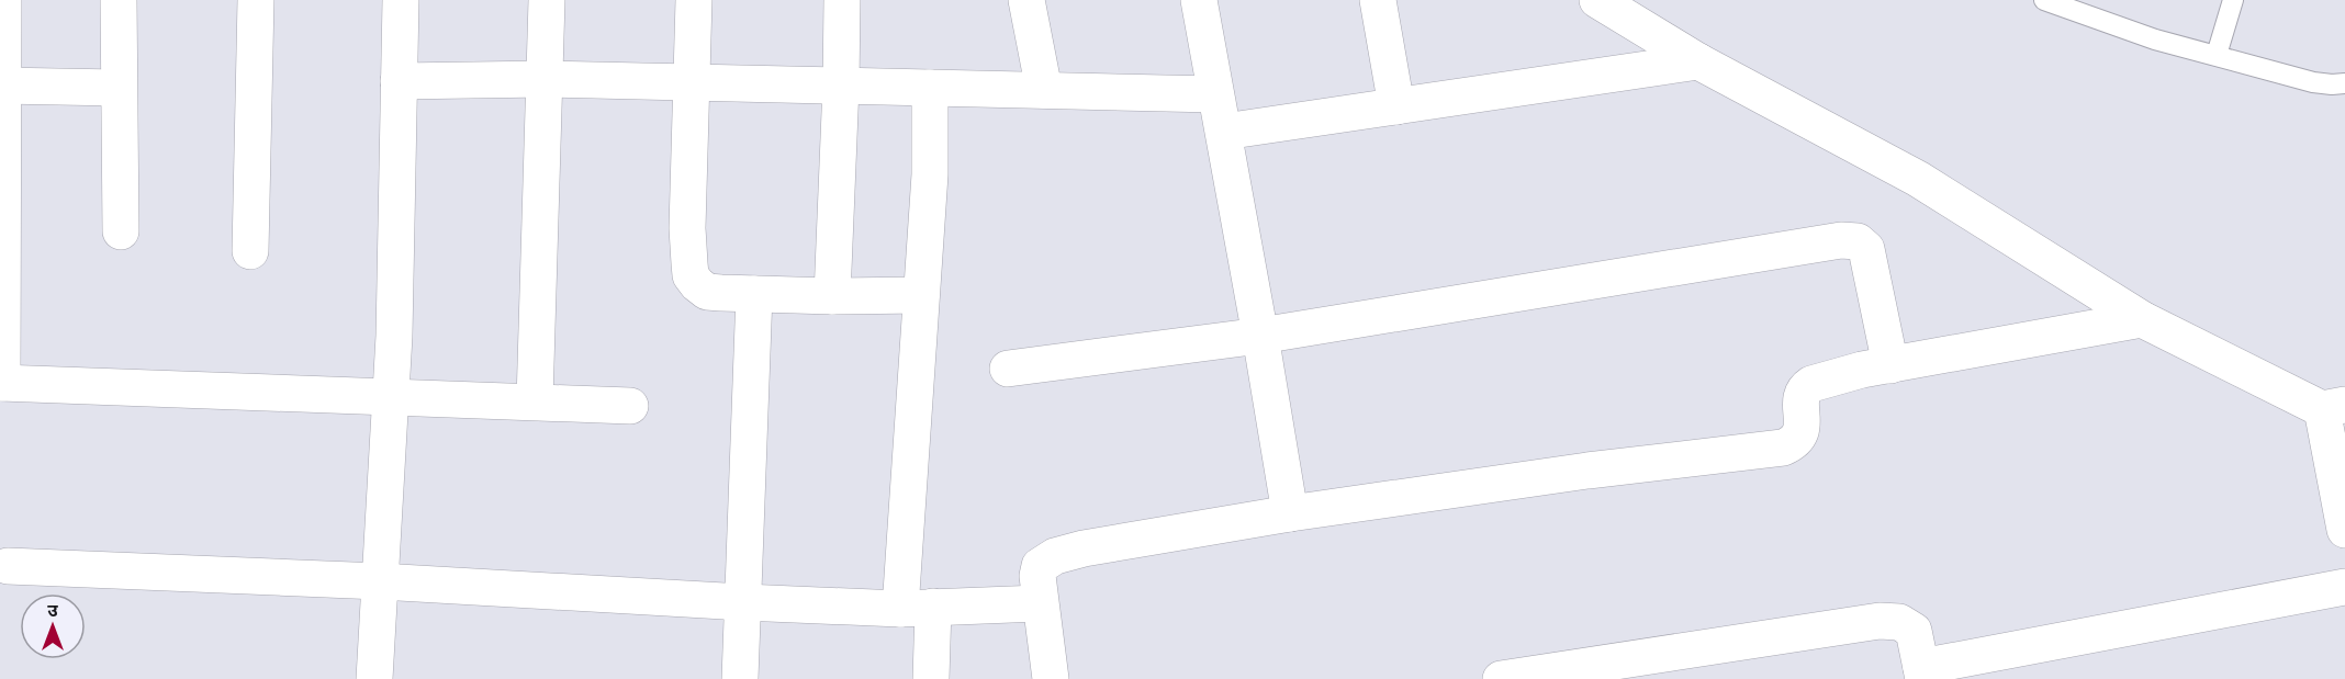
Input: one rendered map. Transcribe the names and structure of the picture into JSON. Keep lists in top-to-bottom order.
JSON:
{
  "north": "top"
}
